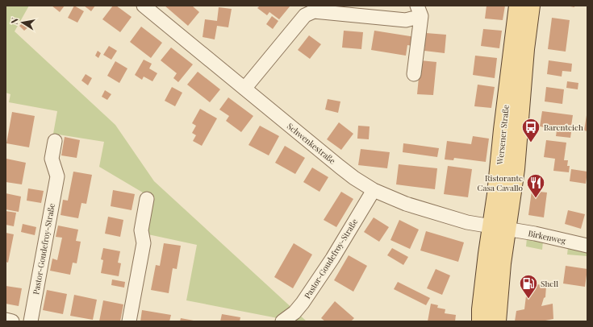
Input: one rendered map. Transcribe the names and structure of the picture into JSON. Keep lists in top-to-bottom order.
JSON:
{
  "streets": {
    "main road": ["Wersener Straße"],
    "street": ["Schwenkestraße", "Birkenweg", "Pastor-Goudefroy-Straße"]
  },
  "crossings": [
    ["Wersener Straße", "Schwenkestraße"],
    ["Wersener Straße", "Birkenweg"],
    ["Schwenkestraße", "Birkenweg"],
    ["Schwenkestraße", "Pastor-Goudefroy-Straße"]
  ],
  "places": {
    "bus stop": ["Barenteich"],
    "restaurant": ["Ristorante Casa Cavallo"],
    "fuel station": ["Shell"]
  },
  "north": "left"
}
